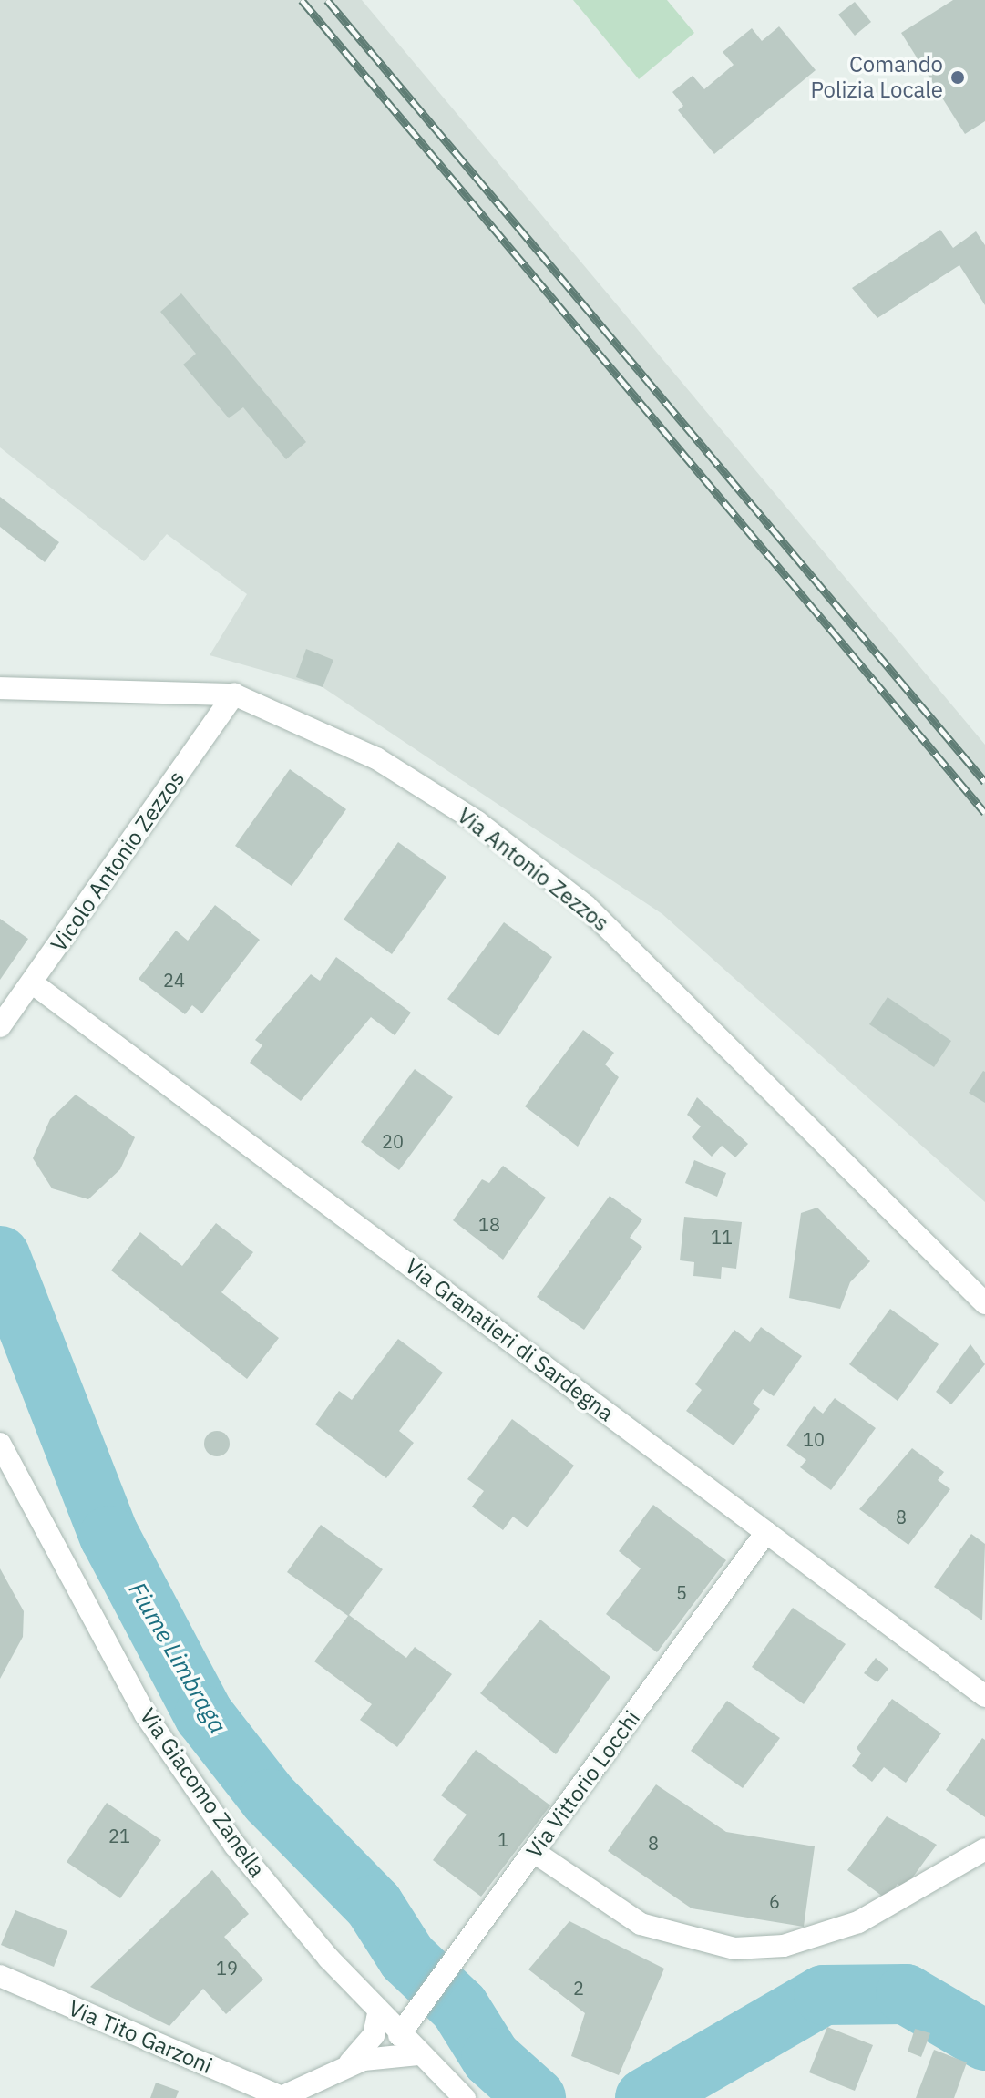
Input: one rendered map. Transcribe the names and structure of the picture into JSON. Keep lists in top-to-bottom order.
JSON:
{
  "streets": {
    "street": [
      "Vicolo Antonio Zezzos",
      "Via Antonio Zezzos",
      "Via Granatieri di Sardegna",
      "Via Vittorio Locchi",
      "Via Giacomo Zanella",
      "Via Tito Garzoni"
    ]
  },
  "crossings": [
    ["Vicolo Antonio Zezzos", "Via Antonio Zezzos"],
    ["Vicolo Antonio Zezzos", "Via Granatieri di Sardegna"],
    ["Via Granatieri di Sardegna", "Via Vittorio Locchi"],
    ["Via Vittorio Locchi", "Via Giacomo Zanella"],
    ["Via Giacomo Zanella", "Via Tito Garzoni"]
  ],
  "water": ["Fiume Limbraga"],
  "places": ["Comando Polizia Locale"],
  "house_numbers": [
    "24",
    "20",
    "18",
    "11",
    "10",
    "8",
    "5",
    "21",
    "1",
    "8",
    "6",
    "19",
    "2"
  ]
}
